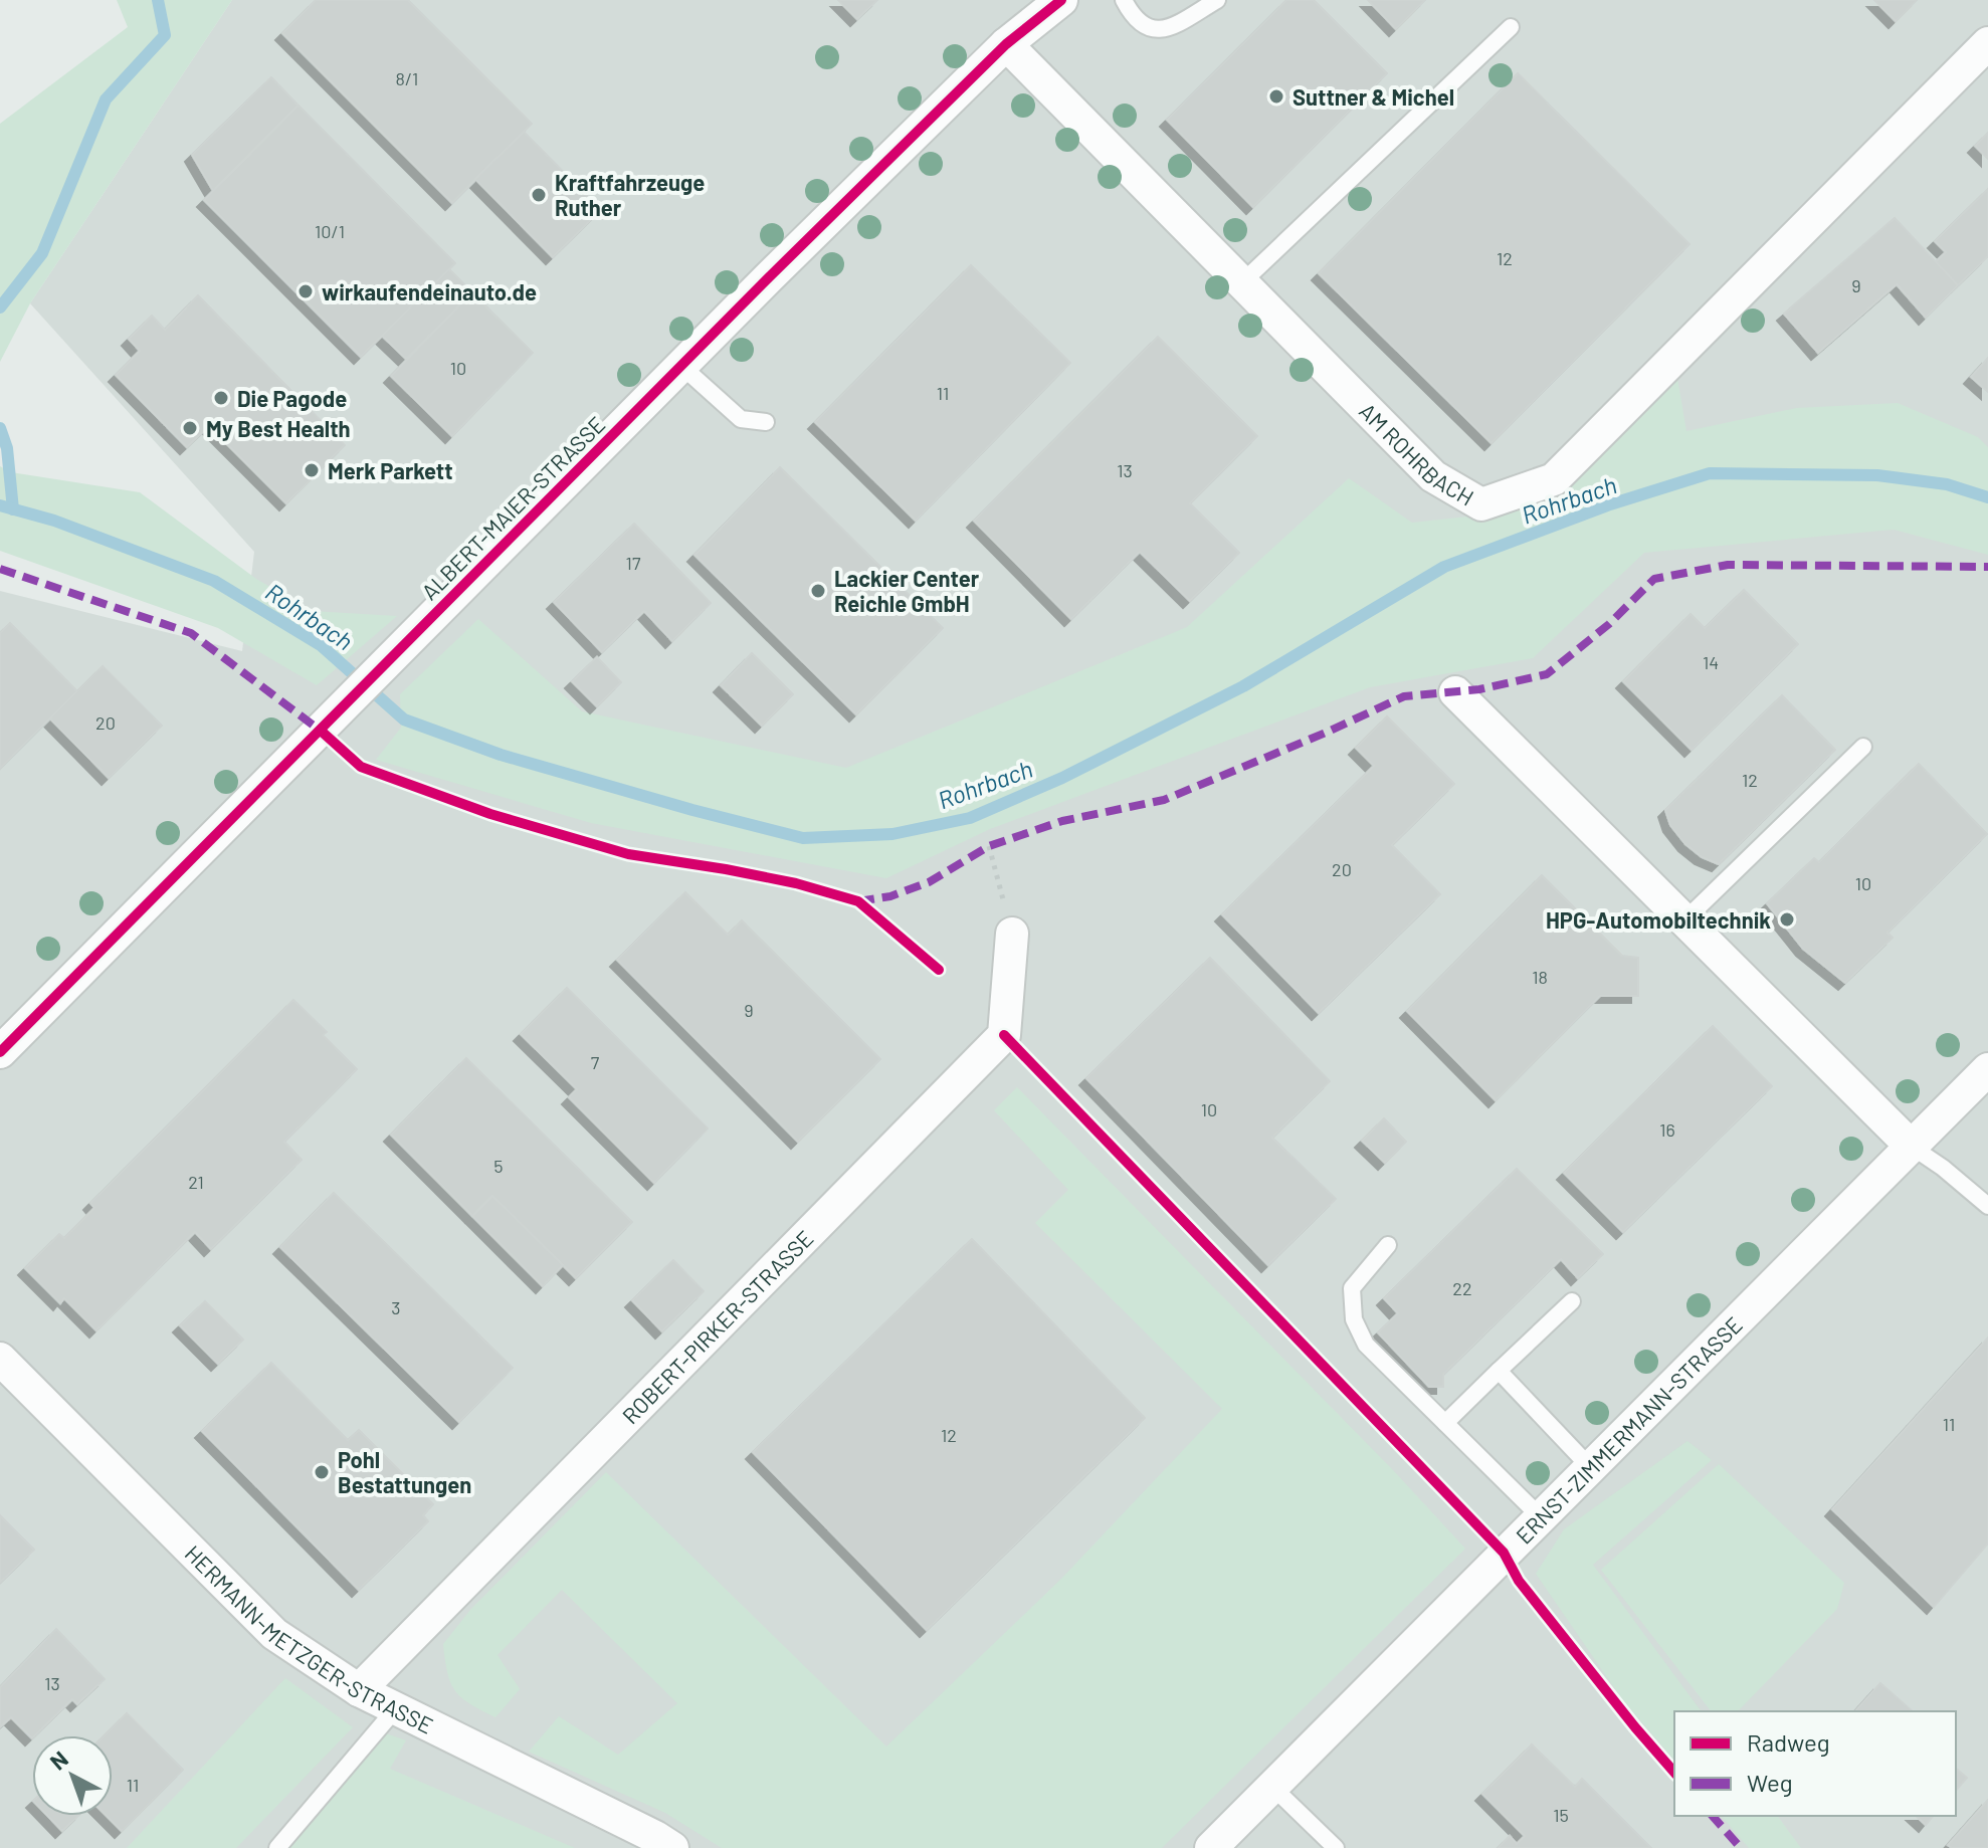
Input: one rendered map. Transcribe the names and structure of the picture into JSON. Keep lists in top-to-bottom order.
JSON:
{
  "streets": {
    "street": [
      "AM ROHRBACH",
      "ALBERT-MAIER-STRASSE",
      "ROBERT-PIRKER-STRASSE",
      "ERNST-ZIMMERMANN-STRASSE",
      "HERMANN-METZGER-STRASSE"
    ]
  },
  "crossings": [
    ["AM ROHRBACH", "ALBERT-MAIER-STRASSE"],
    ["ROBERT-PIRKER-STRASSE", "HERMANN-METZGER-STRASSE"]
  ],
  "water": ["Rohrbach"],
  "places": [
    "Suttner & Michel",
    "Kraftfahrzeuge Ruther",
    "wirkaufendeinauto.de",
    "Die Pagode",
    "My Best Health",
    "Merk Parkett",
    "Lackier Center Reichle GmbH",
    "HPG-Automobiltechnik",
    "Pohl Bestattungen"
  ],
  "house_numbers": [
    "8/1",
    "10/1",
    "12",
    "9",
    "10",
    "11",
    "13",
    "17",
    "14",
    "20",
    "12",
    "20",
    "10",
    "18",
    "9",
    "7",
    "10",
    "16",
    "5",
    "21",
    "22",
    "3",
    "11",
    "12",
    "13",
    "11",
    "15"
  ],
  "legend": ["Radweg", "Weg"],
  "north": "top left"
}
